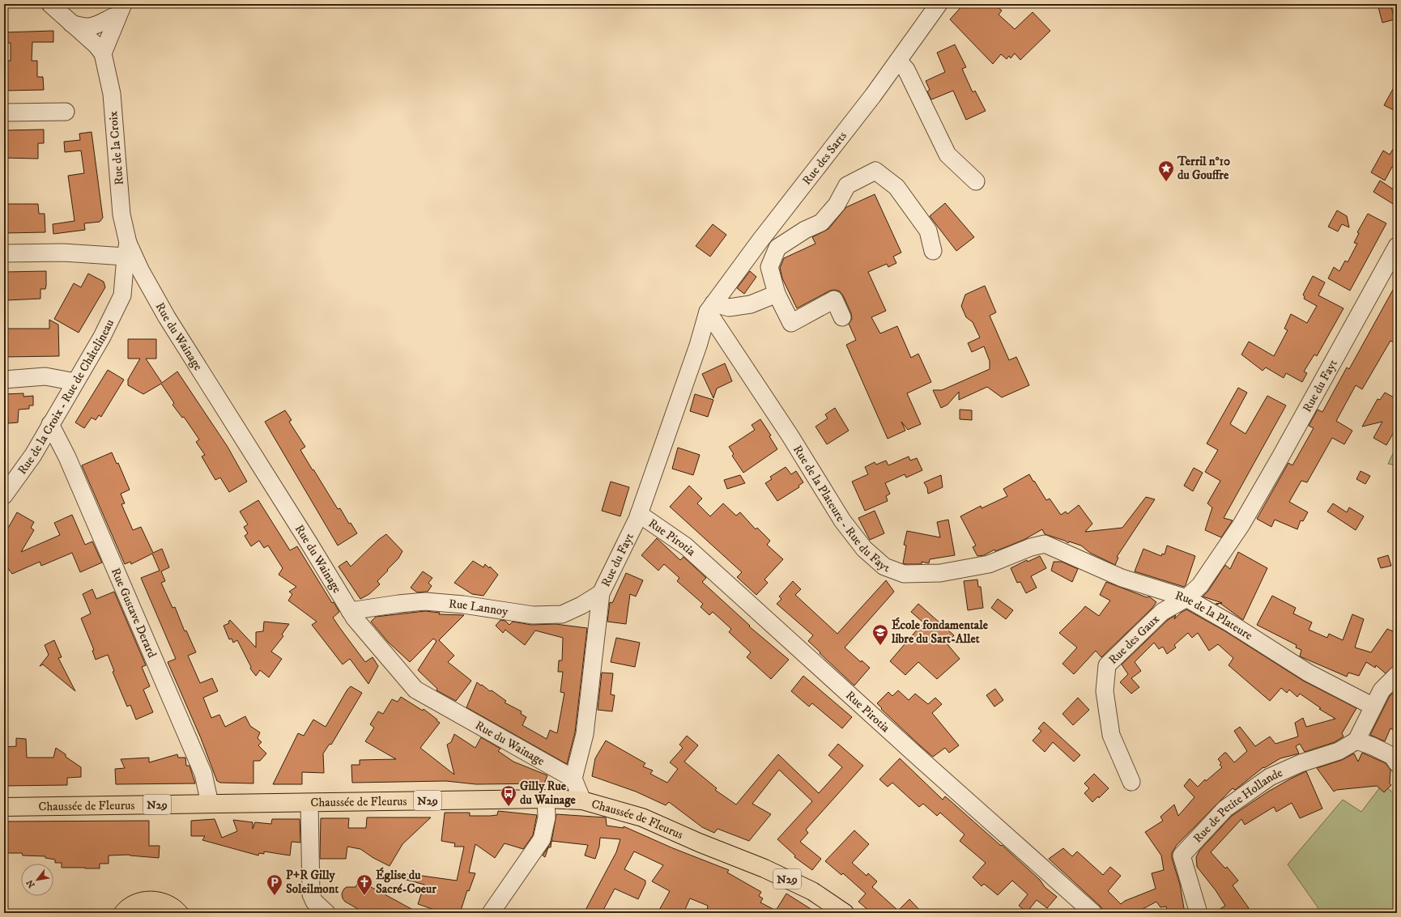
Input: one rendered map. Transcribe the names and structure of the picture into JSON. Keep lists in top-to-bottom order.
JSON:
{
  "streets": {
    "main road": ["N29", "Chaussée de Fleurus"],
    "street": [
      "Rue de la Croix",
      "Rue des Sarts",
      "Rue du Wainage",
      "Rue du Fayt",
      "Rue de la Croix - Rue de Châtelineau",
      "Rue de la Plateure - Rue du Fayt",
      "Rue Pirotia",
      "Rue Lannoy",
      "Rue Gustave Derard",
      "Rue de la Plateure",
      "Rue des Gaux",
      "Rue de Petite Hollande"
    ]
  },
  "crossings": [
    ["Rue de la Croix", "Rue du Wainage"],
    ["Rue de la Croix", "Rue de la Croix - Rue de Châtelineau"],
    ["Rue des Sarts", "Rue du Fayt"],
    ["Rue des Sarts", "Rue de la Plateure - Rue du Fayt"],
    ["Rue du Wainage", "Rue du Fayt"],
    ["Rue du Wainage", "Rue Lannoy"],
    ["Rue du Fayt", "Rue de la Plateure - Rue du Fayt"],
    ["Rue du Fayt", "Rue Pirotia"],
    ["Rue du Fayt", "Rue Lannoy"],
    ["Rue du Fayt", "Rue des Gaux"],
    ["Rue de la Croix - Rue de Châtelineau", "Rue Gustave Derard"],
    ["Rue de la Plateure - Rue du Fayt", "Rue de la Plateure"],
    ["Rue Gustave Derard", "Chaussée de Fleurus"],
    ["Rue de la Plateure", "Rue des Gaux"]
  ],
  "places": {
    "place": ["Terril n°10 du Gouffre"],
    "school or university": ["École fondamentale libre du Sart-Allet"],
    "bus stop": ["Gilly Rue du Wainage"],
    "parking": ["P+R Gilly Soleilmont"],
    "church": ["Église du Sacré-Coeur"]
  },
  "north": "bottom left"
}
